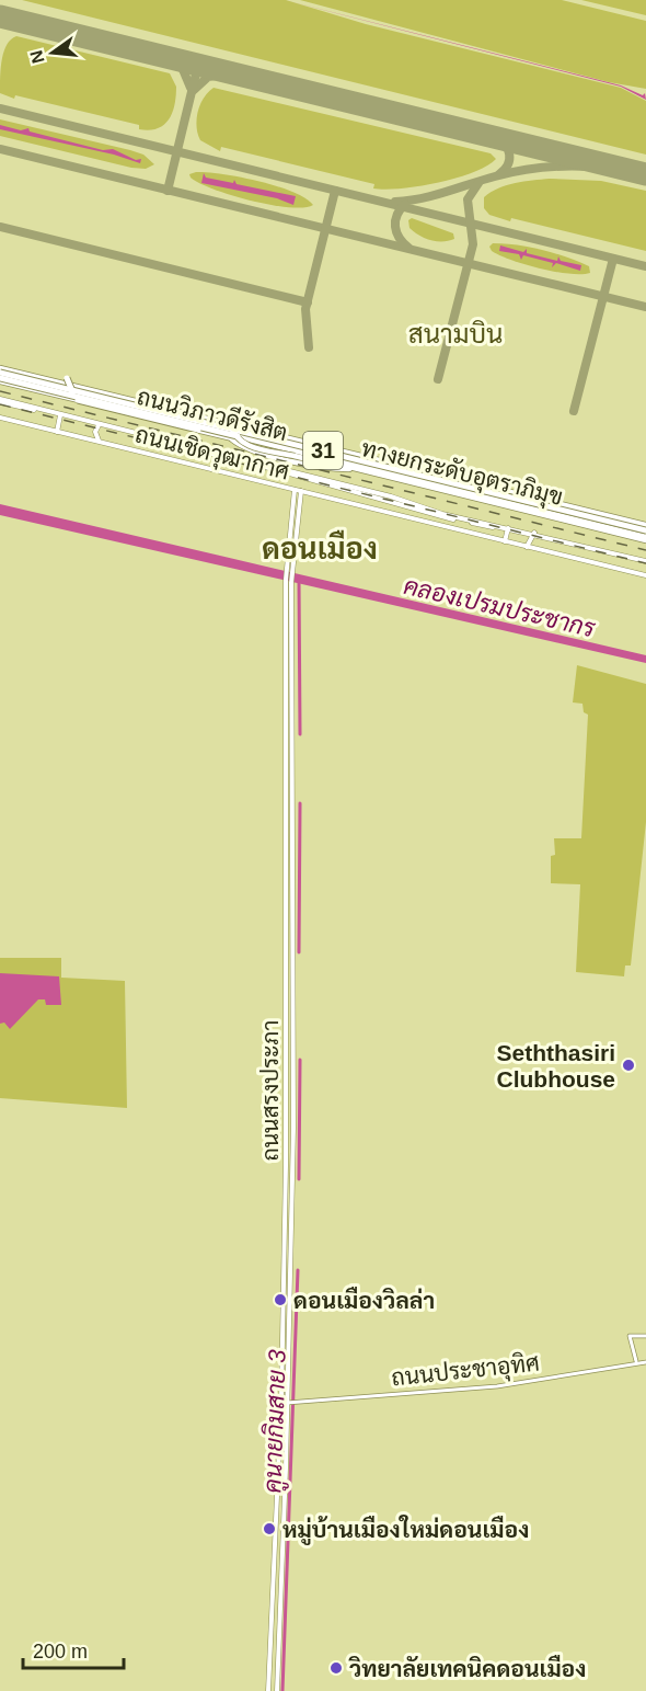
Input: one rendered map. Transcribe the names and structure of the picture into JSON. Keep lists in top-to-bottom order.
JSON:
{
  "streets": {
    "highway": ["ถนนวิภาวดีรังสิต", "31", "ทางยกระดับอุตราภิมุข"],
    "main road": ["ถนนเชิดวุฒากาศ", "ถนนสรงประภา"],
    "street": ["ถนนประชาอุทิศ"]
  },
  "crossings": [
    ["ถนนวิภาวดีรังสิต", "ทางยกระดับอุตราภิมุข"],
    ["ถนนเชิดวุฒากาศ", "ถนนสรงประภา"],
    ["ถนนสรงประภา", "ถนนประชาอุทิศ"]
  ],
  "districts": ["สนามบิน", "ดอนเมือง"],
  "water": ["คลองเปรมประชากร", "คูนายกิมสาย 3"],
  "places": [
    "Seththasiri Clubhouse",
    "ดอนเมืองวิลล่า",
    "หมู่บ้านเมืองใหม่ดอนเมือง",
    "วิทยาลัยเทคนิคดอนเมือง"
  ],
  "scale_bar": "200 m",
  "north": "left"
}
